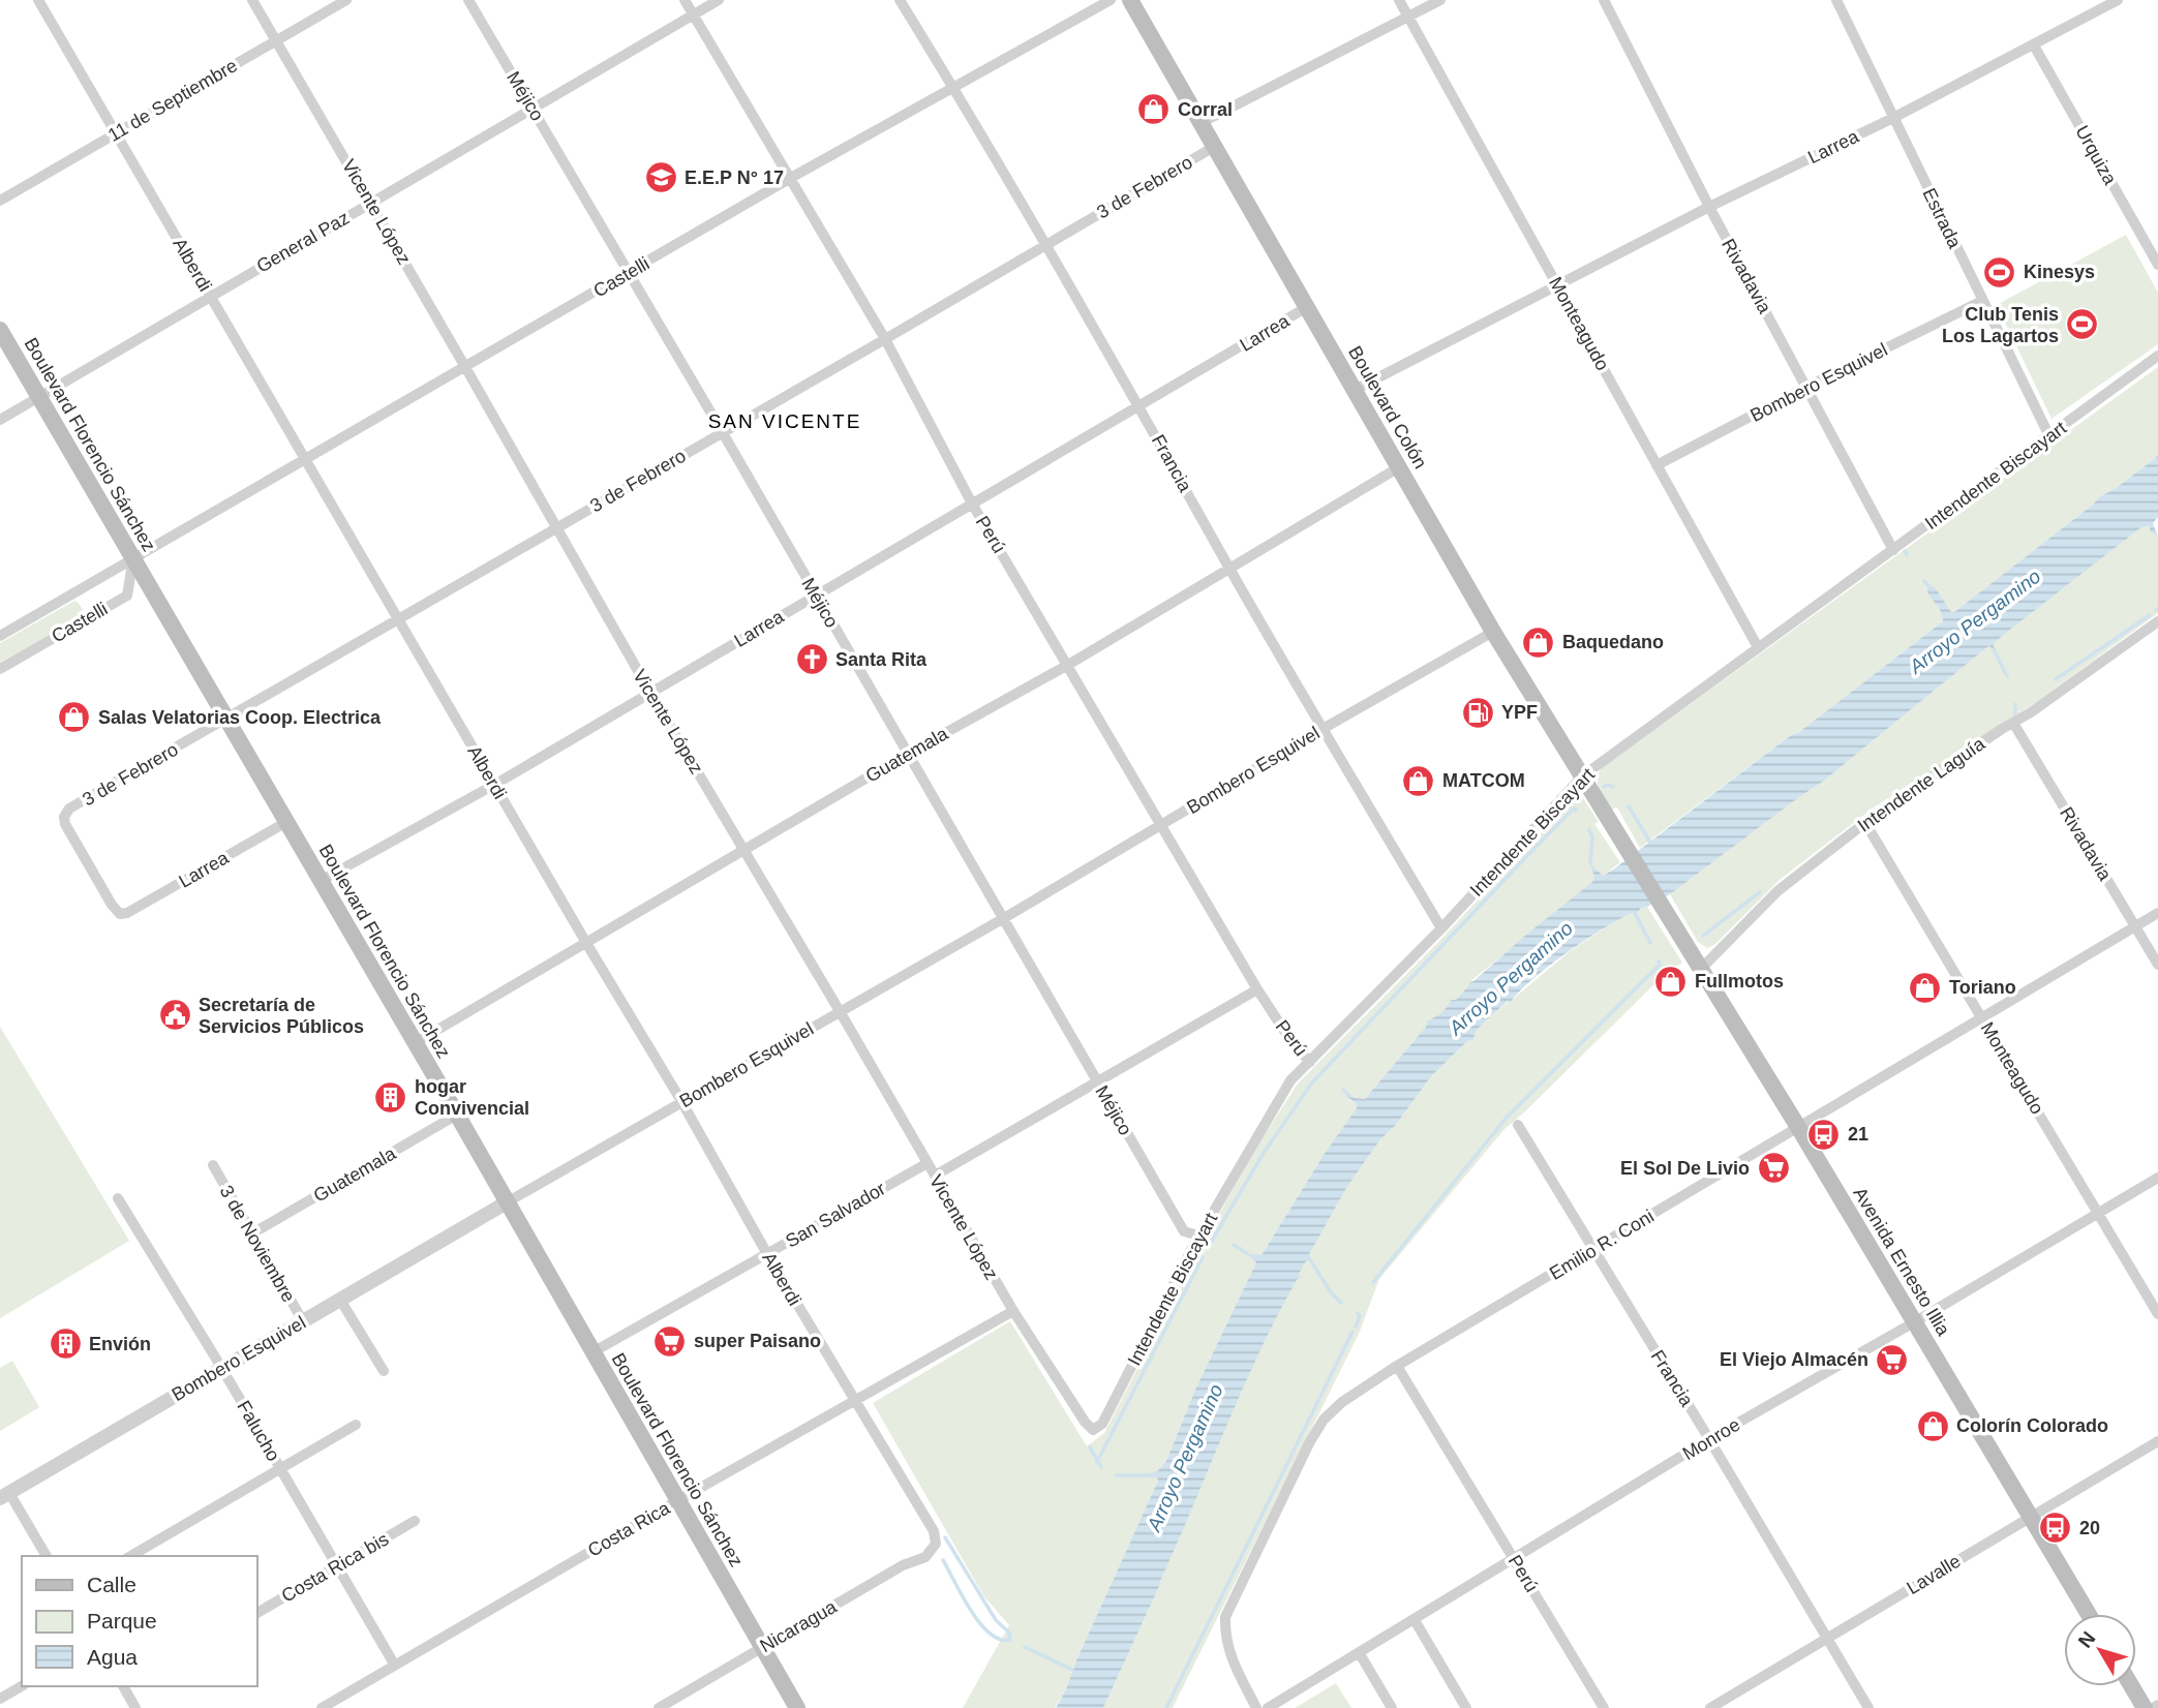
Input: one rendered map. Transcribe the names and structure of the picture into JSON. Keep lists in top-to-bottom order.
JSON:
{
  "streets": {
    "main road": ["Boulevard Colón", "Boulevard Florencio Sánchez", "Avenida Ernesto Illia"],
    "street": [
      "Méjico",
      "11 de Septiembre",
      "Larrea",
      "Urquiza",
      "3 de Febrero",
      "Vicente López",
      "Estrada",
      "General Paz",
      "Alberdi",
      "Rivadavia",
      "Castelli",
      "Monteagudo",
      "Bombero Esquivel",
      "Francia",
      "Intendente Biscayart",
      "Perú",
      "Guatemala",
      "Intendente Laguía",
      "San Salvador",
      "3 de Noviembre",
      "Emilio R. Coni",
      "Falucho",
      "Monroe",
      "Costa Rica",
      "Costa Rica bis",
      "Lavalle",
      "Nicaragua"
    ]
  },
  "crossings": [
    ["Méjico", "Larrea"],
    ["Méjico", "3 de Febrero"],
    ["Méjico", "General Paz"],
    ["Méjico", "Castelli"],
    ["Méjico", "Bombero Esquivel"],
    ["Méjico", "Intendente Biscayart"],
    ["Méjico", "Guatemala"],
    ["11 de Septiembre", "Vicente López"],
    ["11 de Septiembre", "Alberdi"],
    ["Larrea", "Urquiza"],
    ["Larrea", "3 de Febrero"],
    ["Larrea", "Vicente López"],
    ["Larrea", "Estrada"],
    ["Larrea", "Alberdi"],
    ["Larrea", "Rivadavia"],
    ["Larrea", "Monteagudo"],
    ["Larrea", "Boulevard Colón"],
    ["Larrea", "Boulevard Florencio Sánchez"],
    ["Larrea", "Francia"],
    ["Larrea", "Perú"],
    ["3 de Febrero", "Vicente López"],
    ["3 de Febrero", "Alberdi"],
    ["3 de Febrero", "Boulevard Colón"],
    ["3 de Febrero", "Boulevard Florencio Sánchez"],
    ["3 de Febrero", "Francia"],
    ["3 de Febrero", "Perú"],
    ["Vicente López", "General Paz"],
    ["Vicente López", "Castelli"],
    ["Vicente López", "Bombero Esquivel"],
    ["Vicente López", "Intendente Biscayart"],
    ["Vicente López", "Guatemala"],
    ["Vicente López", "San Salvador"],
    ["Vicente López", "Costa Rica"],
    ["Estrada", "Bombero Esquivel"],
    ["Estrada", "Intendente Biscayart"],
    ["General Paz", "Alberdi"],
    ["General Paz", "Boulevard Florencio Sánchez"],
    ["General Paz", "Perú"],
    ["Alberdi", "Castelli"],
    ["Alberdi", "Bombero Esquivel"],
    ["Alberdi", "Guatemala"],
    ["Alberdi", "San Salvador"],
    ["Alberdi", "Costa Rica"],
    ["Alberdi", "Nicaragua"],
    ["Rivadavia", "Bombero Esquivel"],
    ["Rivadavia", "Intendente Biscayart"],
    ["Rivadavia", "Intendente Laguía"],
    ["Rivadavia", "Emilio R. Coni"],
    ["Castelli", "Boulevard Florencio Sánchez"],
    ["Castelli", "Francia"],
    ["Castelli", "Perú"],
    ["Monteagudo", "Bombero Esquivel"],
    ["Monteagudo", "Intendente Biscayart"],
    ["Monteagudo", "Intendente Laguía"],
    ["Monteagudo", "Emilio R. Coni"],
    ["Monteagudo", "Monroe"],
    ["Bombero Esquivel", "Boulevard Colón"],
    ["Bombero Esquivel", "Boulevard Florencio Sánchez"],
    ["Bombero Esquivel", "Francia"],
    ["Bombero Esquivel", "Perú"],
    ["Bombero Esquivel", "3 de Noviembre"],
    ["Bombero Esquivel", "Falucho"],
    ["Boulevard Colón", "Intendente Biscayart"],
    ["Boulevard Colón", "Guatemala"],
    ["Boulevard Colón", "Avenida Ernesto Illia"],
    ["Boulevard Florencio Sánchez", "Guatemala"],
    ["Boulevard Florencio Sánchez", "San Salvador"],
    ["Boulevard Florencio Sánchez", "Costa Rica"],
    ["Boulevard Florencio Sánchez", "Nicaragua"],
    ["Francia", "Intendente Biscayart"],
    ["Francia", "Guatemala"],
    ["Francia", "Emilio R. Coni"],
    ["Francia", "Monroe"],
    ["Francia", "Lavalle"],
    ["Intendente Biscayart", "Perú"],
    ["Perú", "Guatemala"],
    ["Perú", "Emilio R. Coni"],
    ["Perú", "Monroe"],
    ["Guatemala", "3 de Noviembre"],
    ["Intendente Laguía", "Avenida Ernesto Illia"],
    ["Emilio R. Coni", "Avenida Ernesto Illia"],
    ["Avenida Ernesto Illia", "Monroe"],
    ["Avenida Ernesto Illia", "Lavalle"],
    ["Falucho", "Costa Rica"],
    ["Falucho", "Costa Rica bis"]
  ],
  "districts": ["SAN VICENTE"],
  "water": ["Arroyo Pergamino"],
  "places": {
    "shop": [
      "Corral",
      "Baquedano",
      "Salas Velatorias Coop. Electrica",
      "MATCOM",
      "Fullmotos",
      "Toriano",
      "Colorín Colorado"
    ],
    "school or university": ["E.E.P N° 17"],
    "sports": ["Kinesys", "Club Tenis Los Lagartos"],
    "church": ["Santa Rita"],
    "fuel station": ["YPF"],
    "public building": ["Secretaría de Servicios Públicos"],
    "building": ["hogar Convivencial", "Envión"],
    "bus stop": ["21", "20"],
    "supermarket": ["El Sol De Livio", "super Paisano", "El Viejo Almacén"]
  },
  "legend": ["Calle", "Parque", "Agua"],
  "north": "top left"
}
